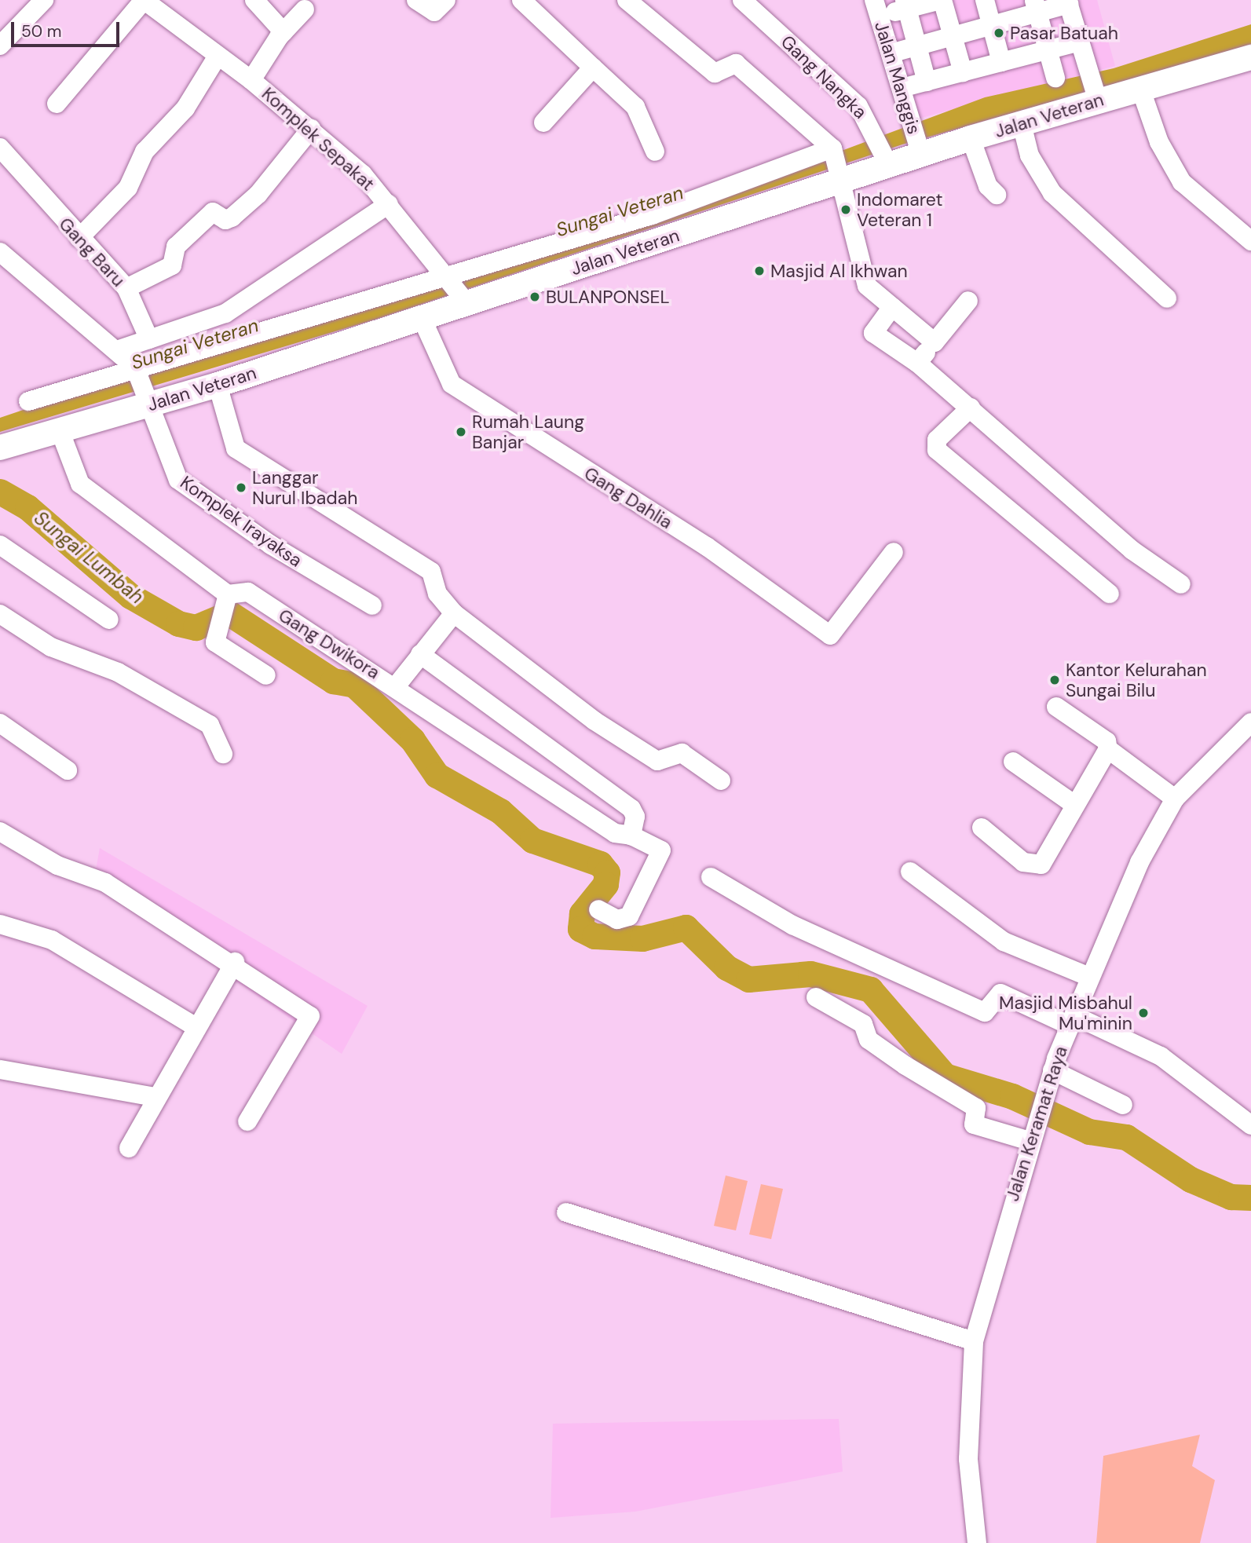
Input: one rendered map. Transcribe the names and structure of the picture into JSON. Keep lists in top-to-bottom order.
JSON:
{
  "streets": {
    "main road": ["Jalan Veteran"],
    "street": [
      "Gang Nangka",
      "Jalan Manggis",
      "Komplek Sepakat",
      "Gang Baru",
      "Gang Dahlia",
      "Komplek Irayaksa",
      "Gang Dwikora",
      "Jalan Keramat Raya"
    ]
  },
  "crossings": [
    ["Gang Nangka", "Jalan Veteran"],
    ["Jalan Manggis", "Jalan Veteran"],
    ["Jalan Veteran", "Komplek Sepakat"],
    ["Jalan Veteran", "Gang Dahlia"],
    ["Jalan Veteran", "Komplek Irayaksa"]
  ],
  "water": ["Sungai Veteran", "Sungai Lumbah"],
  "places": [
    "Pasar Batuah",
    "Indomaret Veteran 1",
    "Masjid Al Ikhwan",
    "BULANPONSEL",
    "Rumah Laung Banjar",
    "Langgar Nurul Ibadah",
    "Kantor Kelurahan Sungai Bilu",
    "Masjid Misbahul Mu'minin"
  ],
  "scale_bar": "50 m"
}
